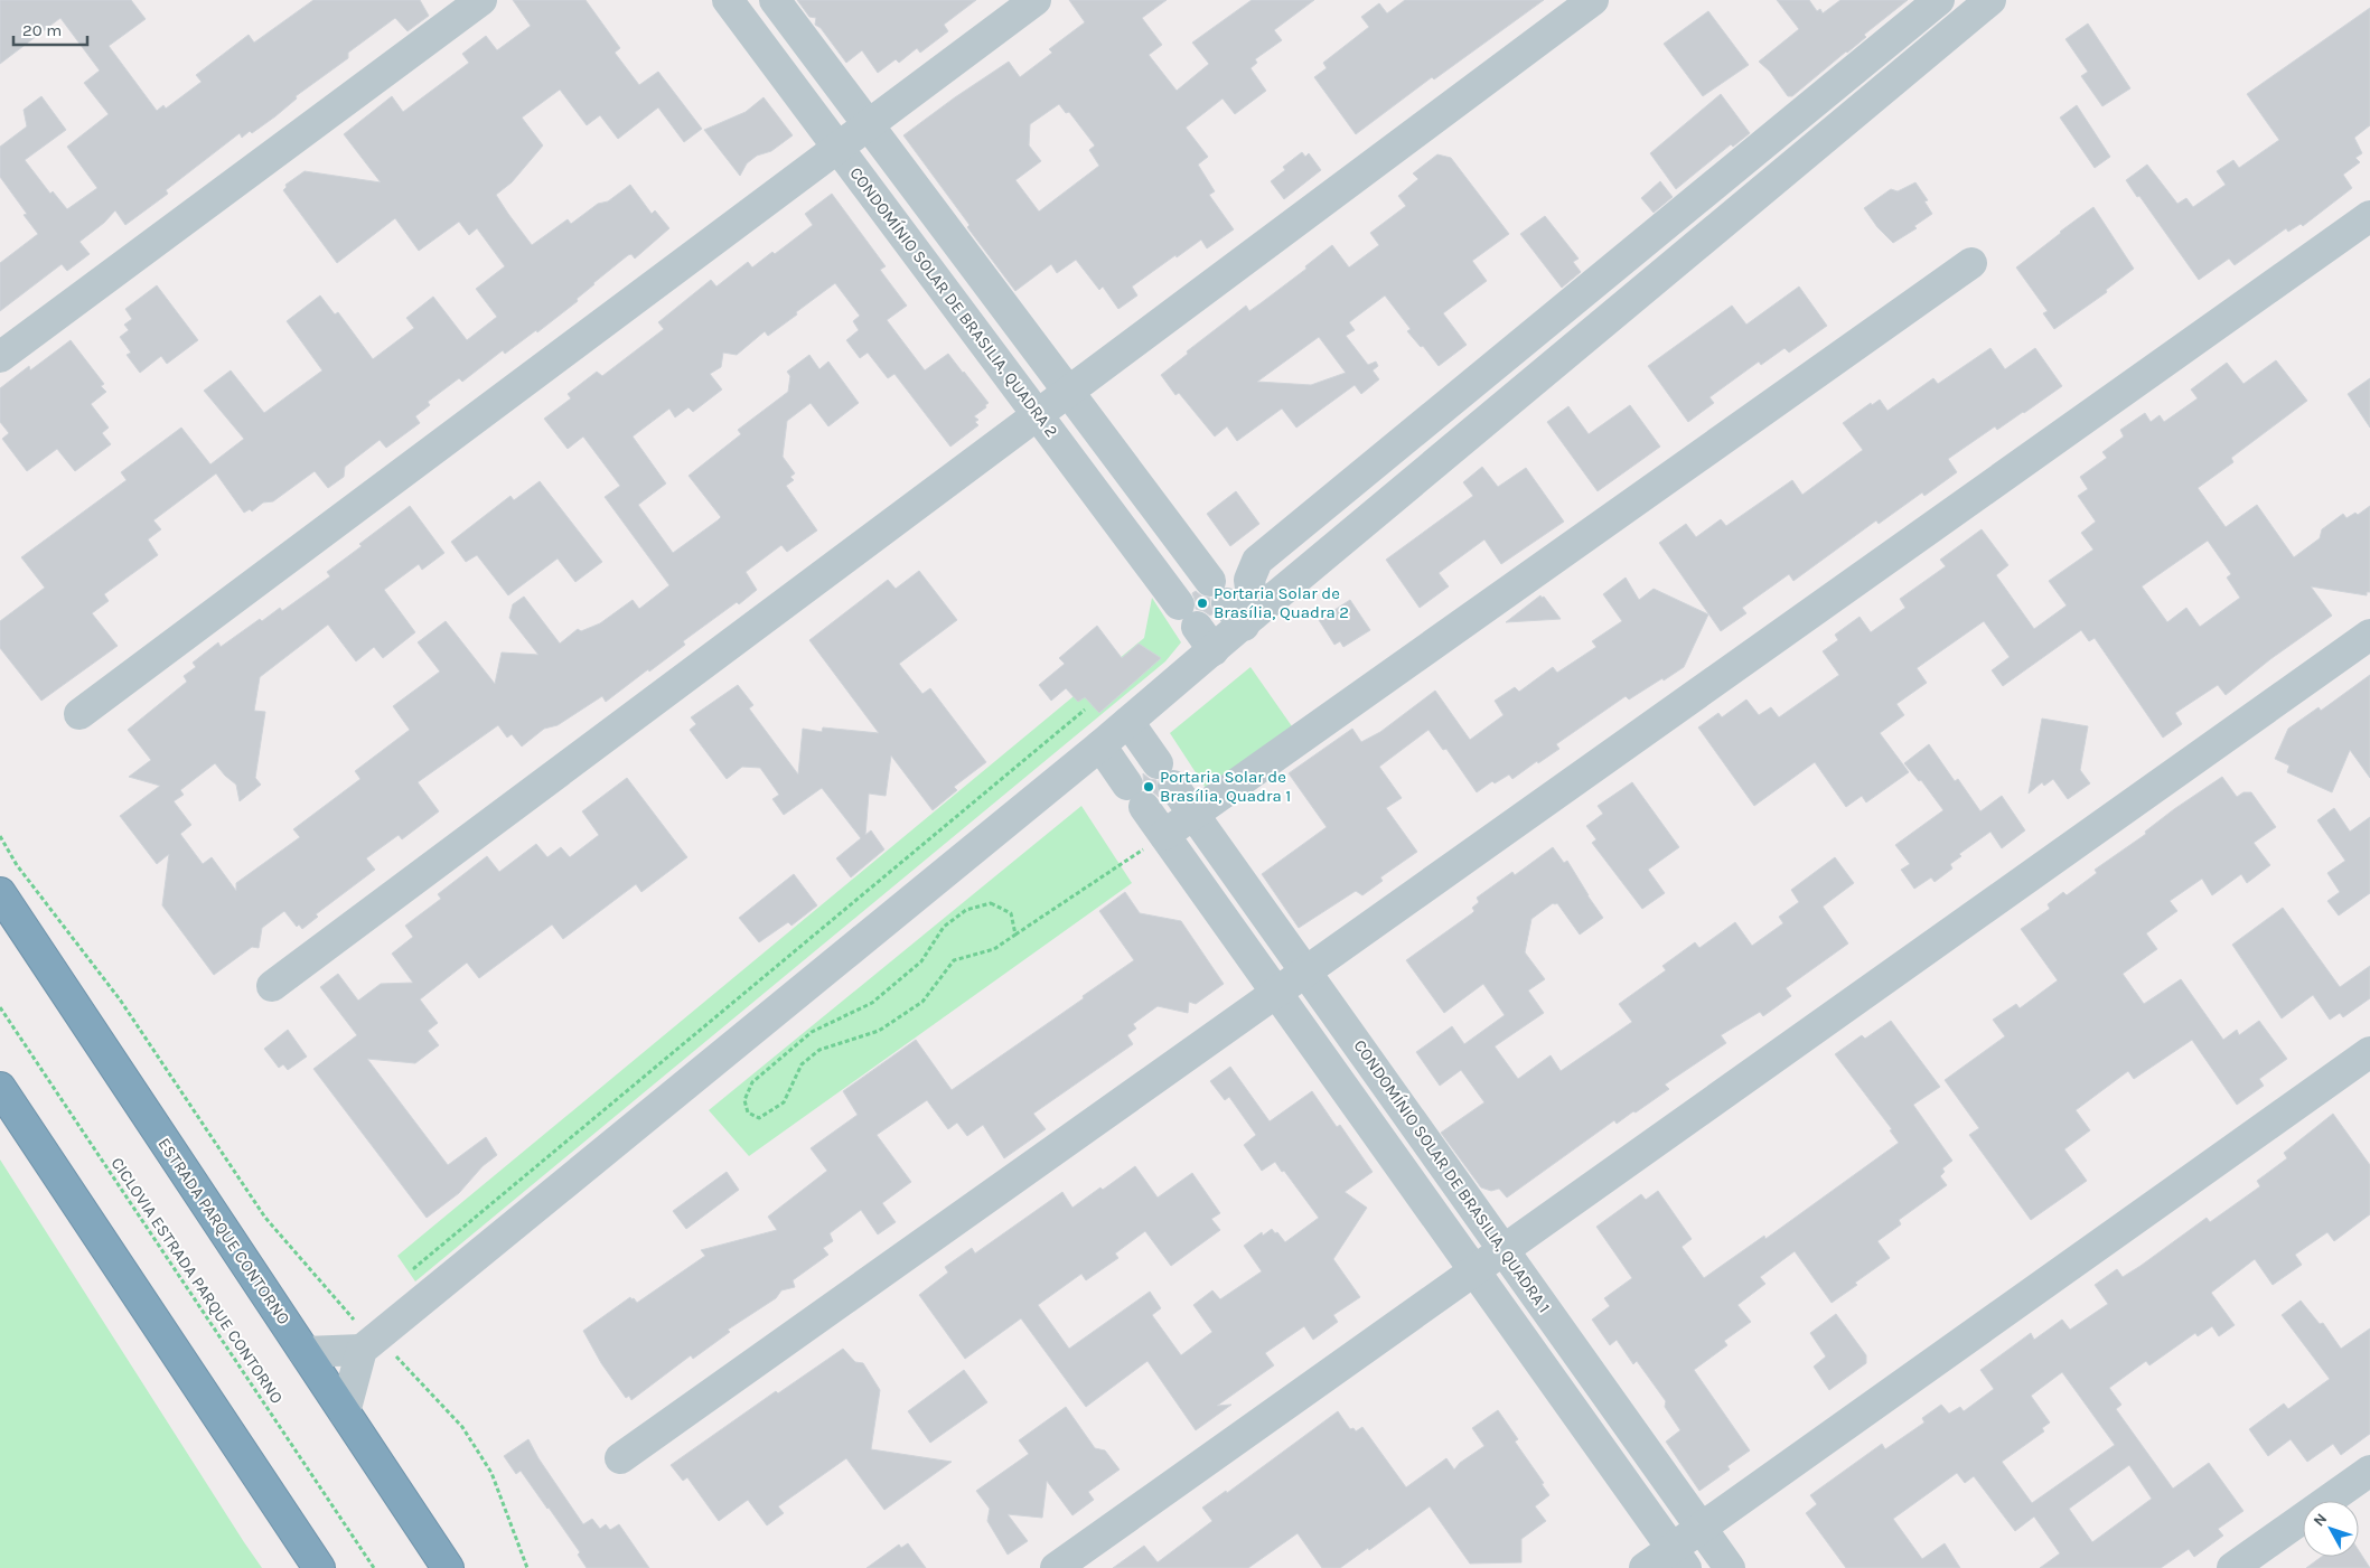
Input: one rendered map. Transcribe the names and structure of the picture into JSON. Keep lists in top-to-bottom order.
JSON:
{
  "streets": {
    "highway": ["ESTRADA PARQUE CONTORNO"],
    "street": ["CONDOMÍNIO SOLAR DE BRASILIA, QUADRA 2", "CONDOMÍNIO SOLAR DE BRASILIA, QUADRA 1"],
    "path": ["CICLOVIA ESTRADA PARQUE CONTORNO"]
  },
  "places": ["Portaria Solar de Brasília, Quadra 2", "Portaria Solar de Brasília, Quadra 1"],
  "scale_bar": "20 m",
  "north": "top left"
}
